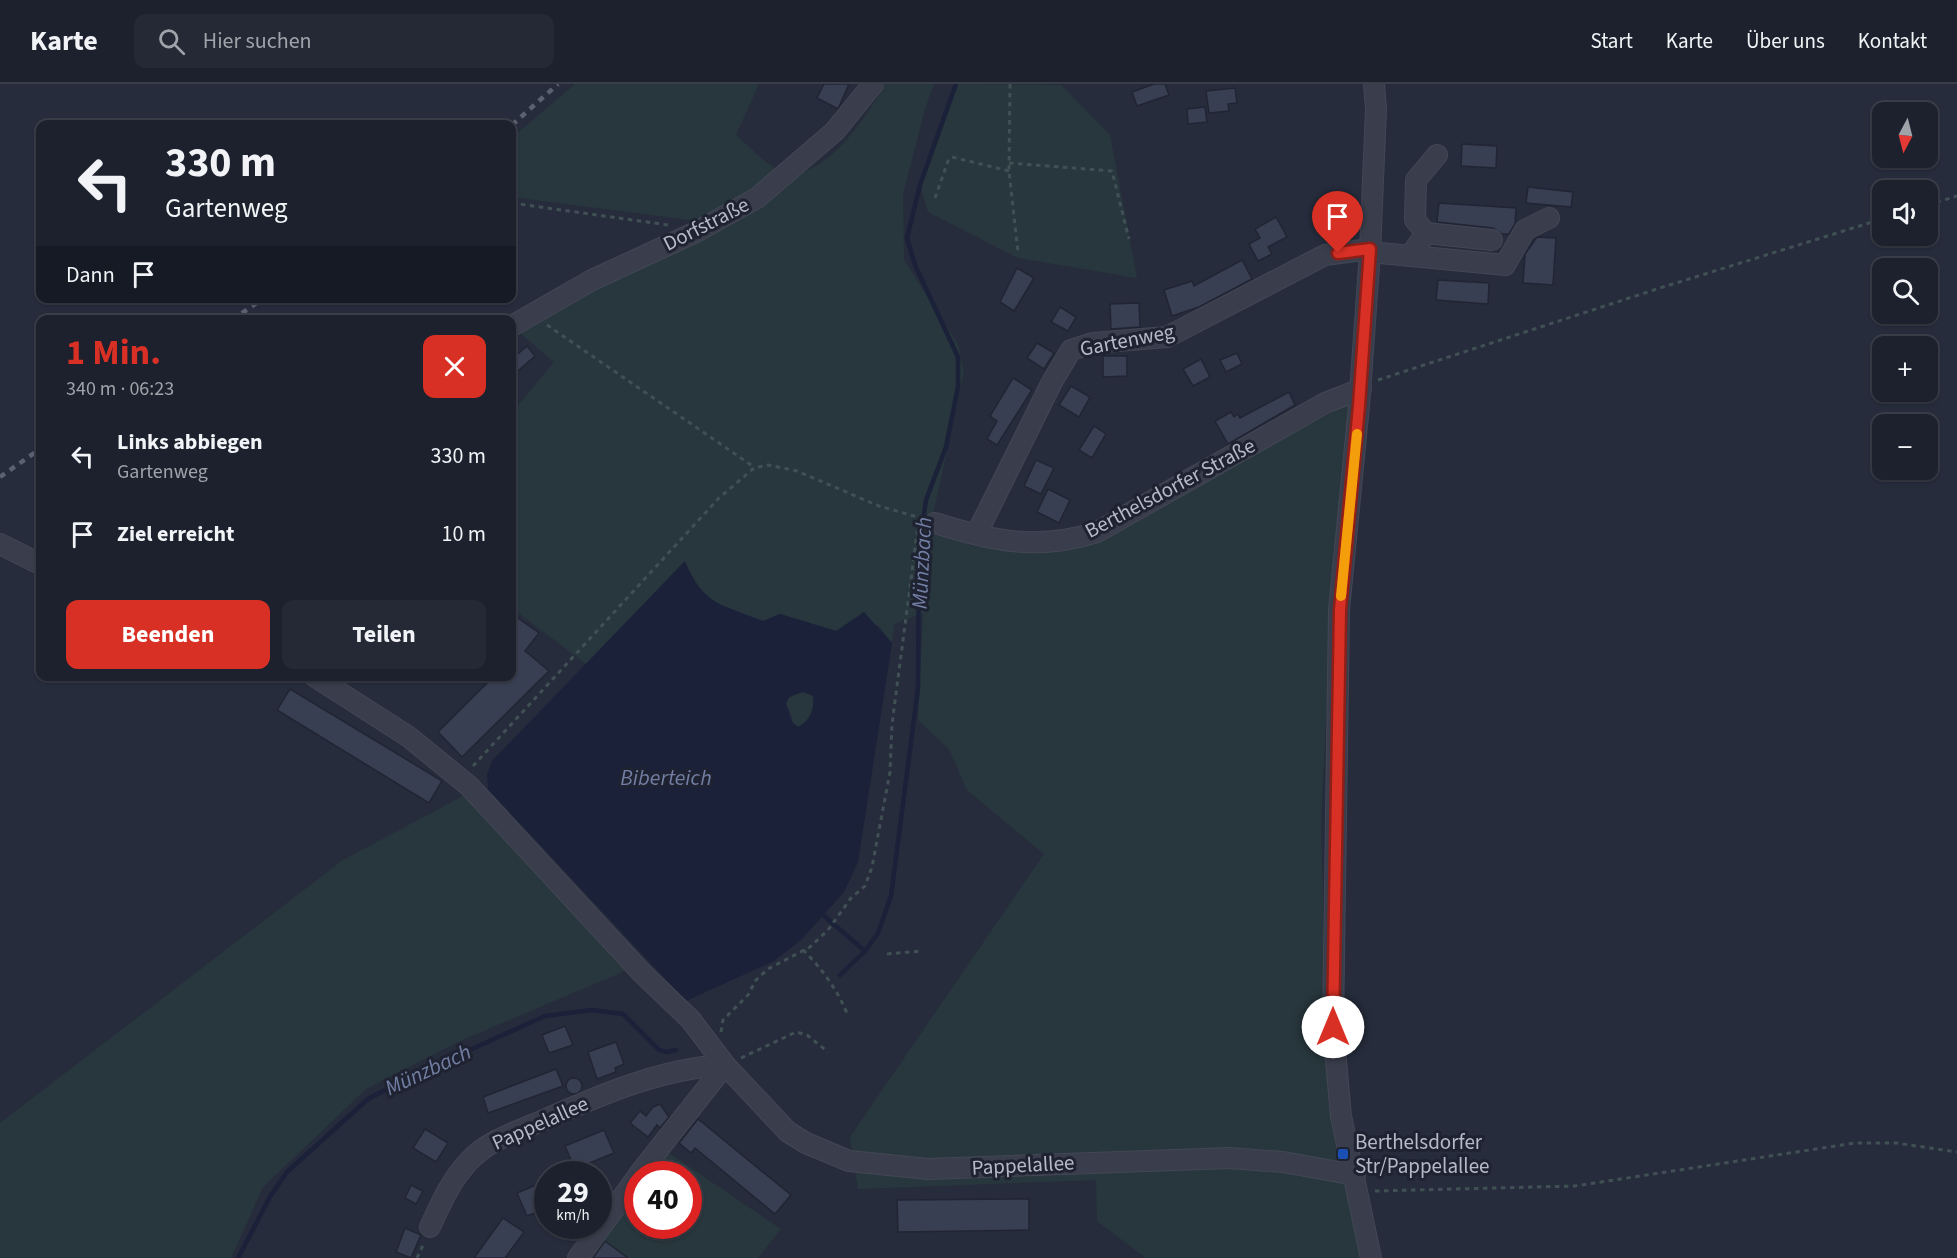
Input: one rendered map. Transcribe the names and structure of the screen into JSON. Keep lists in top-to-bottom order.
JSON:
{
  "streets": {
    "street": [
      "Dorfstraße",
      "Gartenweg",
      "Berthelsdorfer Straße",
      "Pappelallee"
    ]
  },
  "crossings": [
    ["Gartenweg", "Berthelsdorfer Straße"]
  ],
  "water": ["Münzbach", "Biberteich"],
  "places": {
    "transit": ["Berthelsdorfer Str/Pappelallee"]
  },
  "north": "bottom",
  "page": {
    "header": "Karte",
    "search": "Hier suchen",
    "nav": [
      "Start",
      "Karte",
      "Über uns",
      "Kontakt"
    ],
    "map_buttons": ["+", "−"],
    "turn": ["330 m", "Gartenweg"],
    "then": "Dann",
    "heading": ["1 Min.", "340 m · 06:23"],
    "list": [
      {
        "name": "Links abbiegen",
        "note": "Gartenweg",
        "value": "330 m"
      },
      {
        "name": "Ziel erreicht",
        "value": "10 m"
      }
    ],
    "buttons": ["Beenden", "Teilen"],
    "speed": "29 km/h",
    "limit": "40"
  }
}
